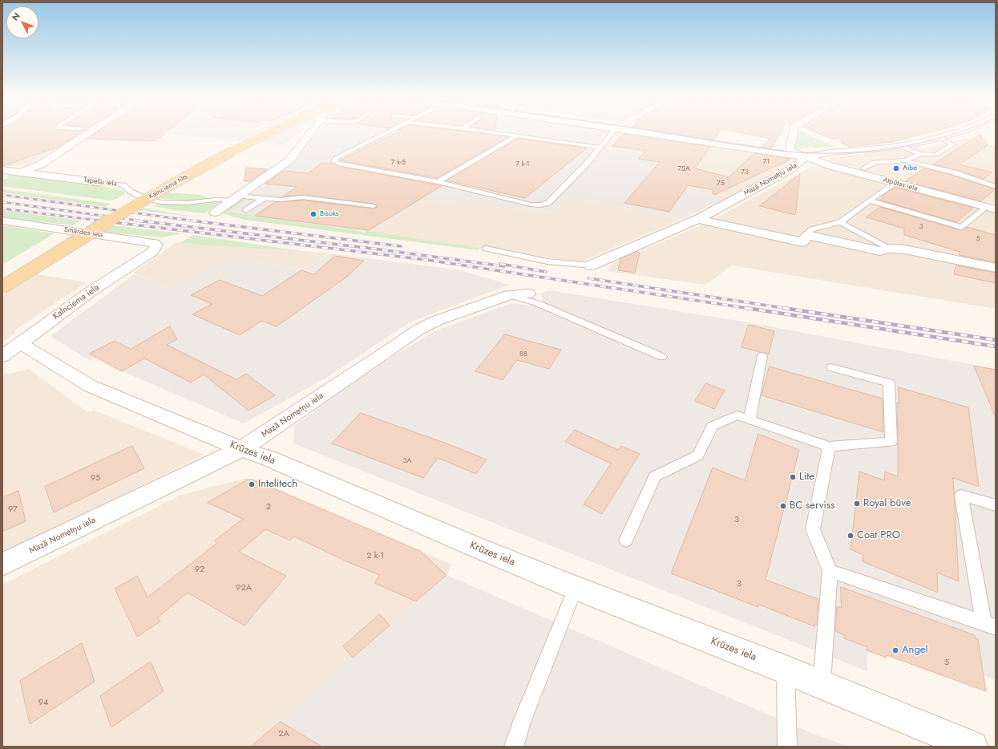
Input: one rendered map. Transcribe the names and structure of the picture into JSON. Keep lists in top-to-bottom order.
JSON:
{
  "streets": {
    "main road": ["Kalnciema tilts"],
    "street": [
      "Mazā Nometņu iela",
      "Tapešu iela",
      "Atpūtas iela",
      "Smārdes iela",
      "Kalnciema iela",
      "Krūzes iela"
    ]
  },
  "crossings": [
    ["Mazā Nometņu iela", "Atpūtas iela"],
    ["Mazā Nometņu iela", "Krūzes iela"],
    ["Smārdes iela", "Kalnciema iela"],
    ["Kalnciema iela", "Krūzes iela"]
  ],
  "places": [
    "Aibe",
    "Bisoks",
    "Lite",
    "Intelitech",
    "Royal būve",
    "BC serviss",
    "Coat PRO",
    "Angel"
  ],
  "house_numbers": [
    "71",
    "7 k-5",
    "7 k-1",
    "75A",
    "73",
    "75",
    "3",
    "5",
    "88",
    "3A",
    "95",
    "2",
    "97",
    "3",
    "2 k-1",
    "92",
    "3",
    "92A",
    "5",
    "94",
    "2A"
  ],
  "north": "top left"
}
